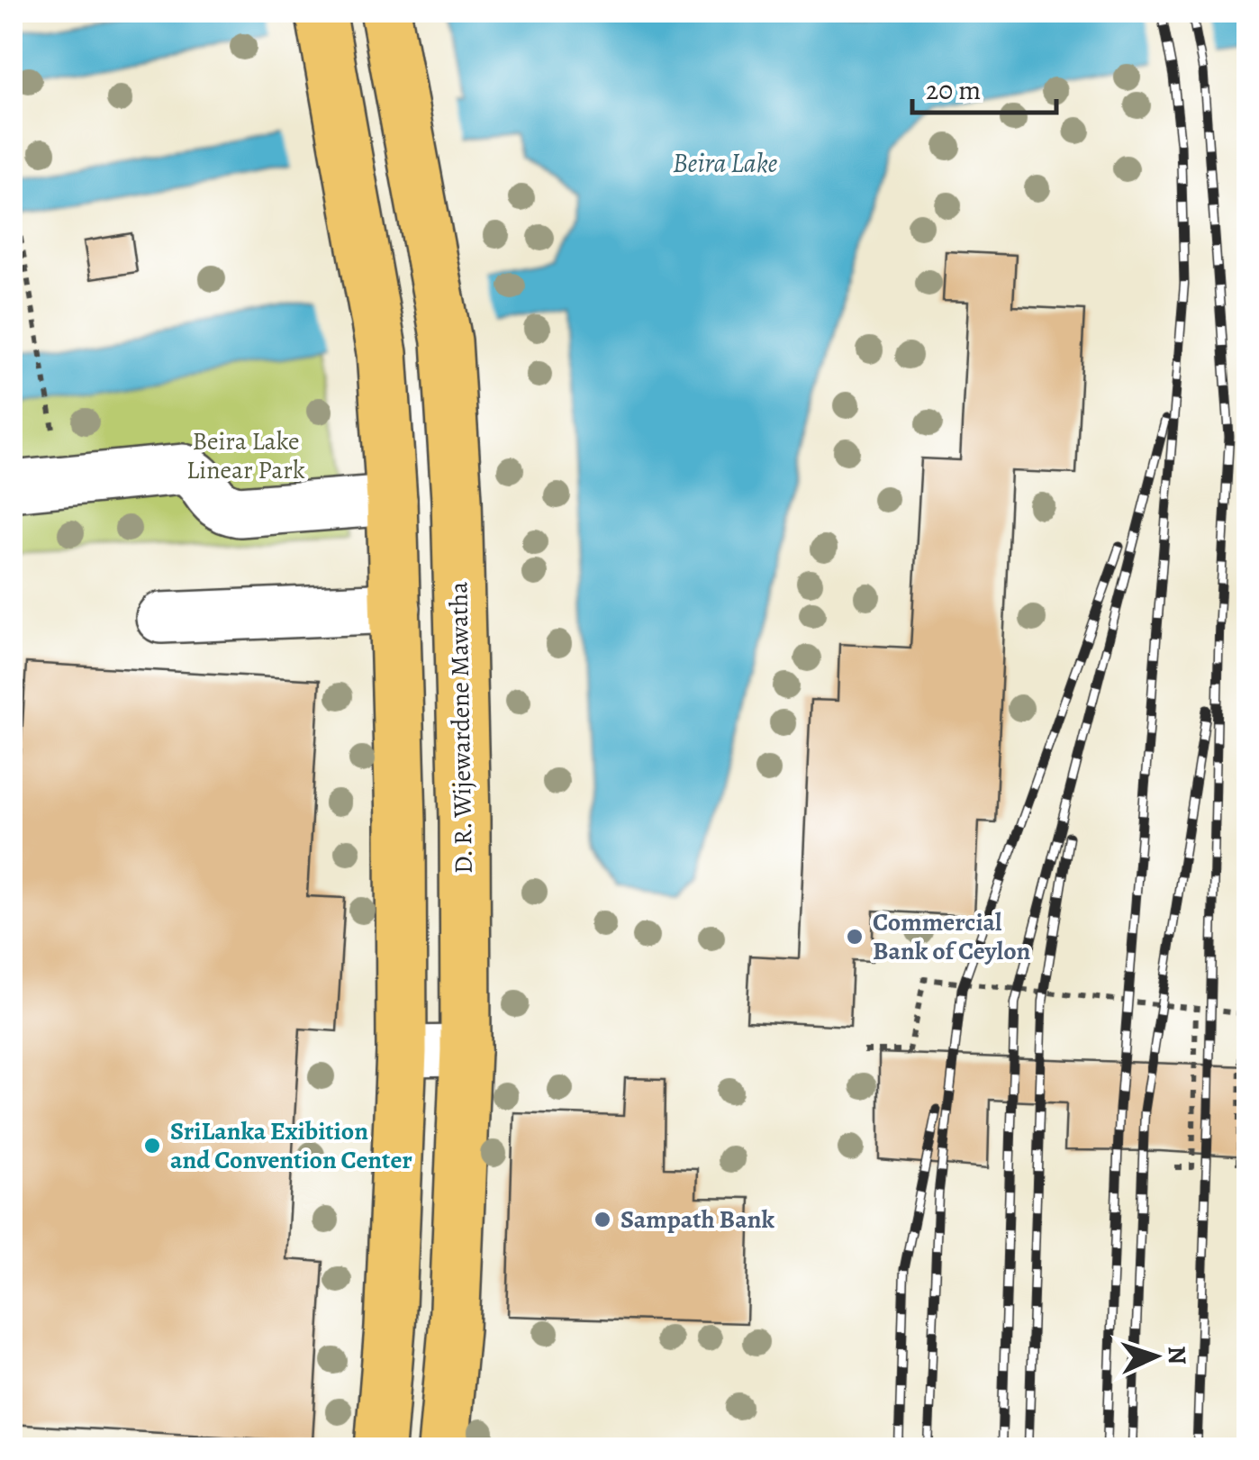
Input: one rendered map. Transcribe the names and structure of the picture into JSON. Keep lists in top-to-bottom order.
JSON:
{
  "streets": {
    "main road": ["D. R. Wijewardene Mawatha"]
  },
  "water": ["Beira Lake"],
  "parks": ["Beira Lake Linear Park"],
  "places": ["Commercial Bank of Ceylon", "SriLanka Exibition and Convention Center", "Sampath Bank"],
  "scale_bar": "20 m",
  "north": "right"
}
